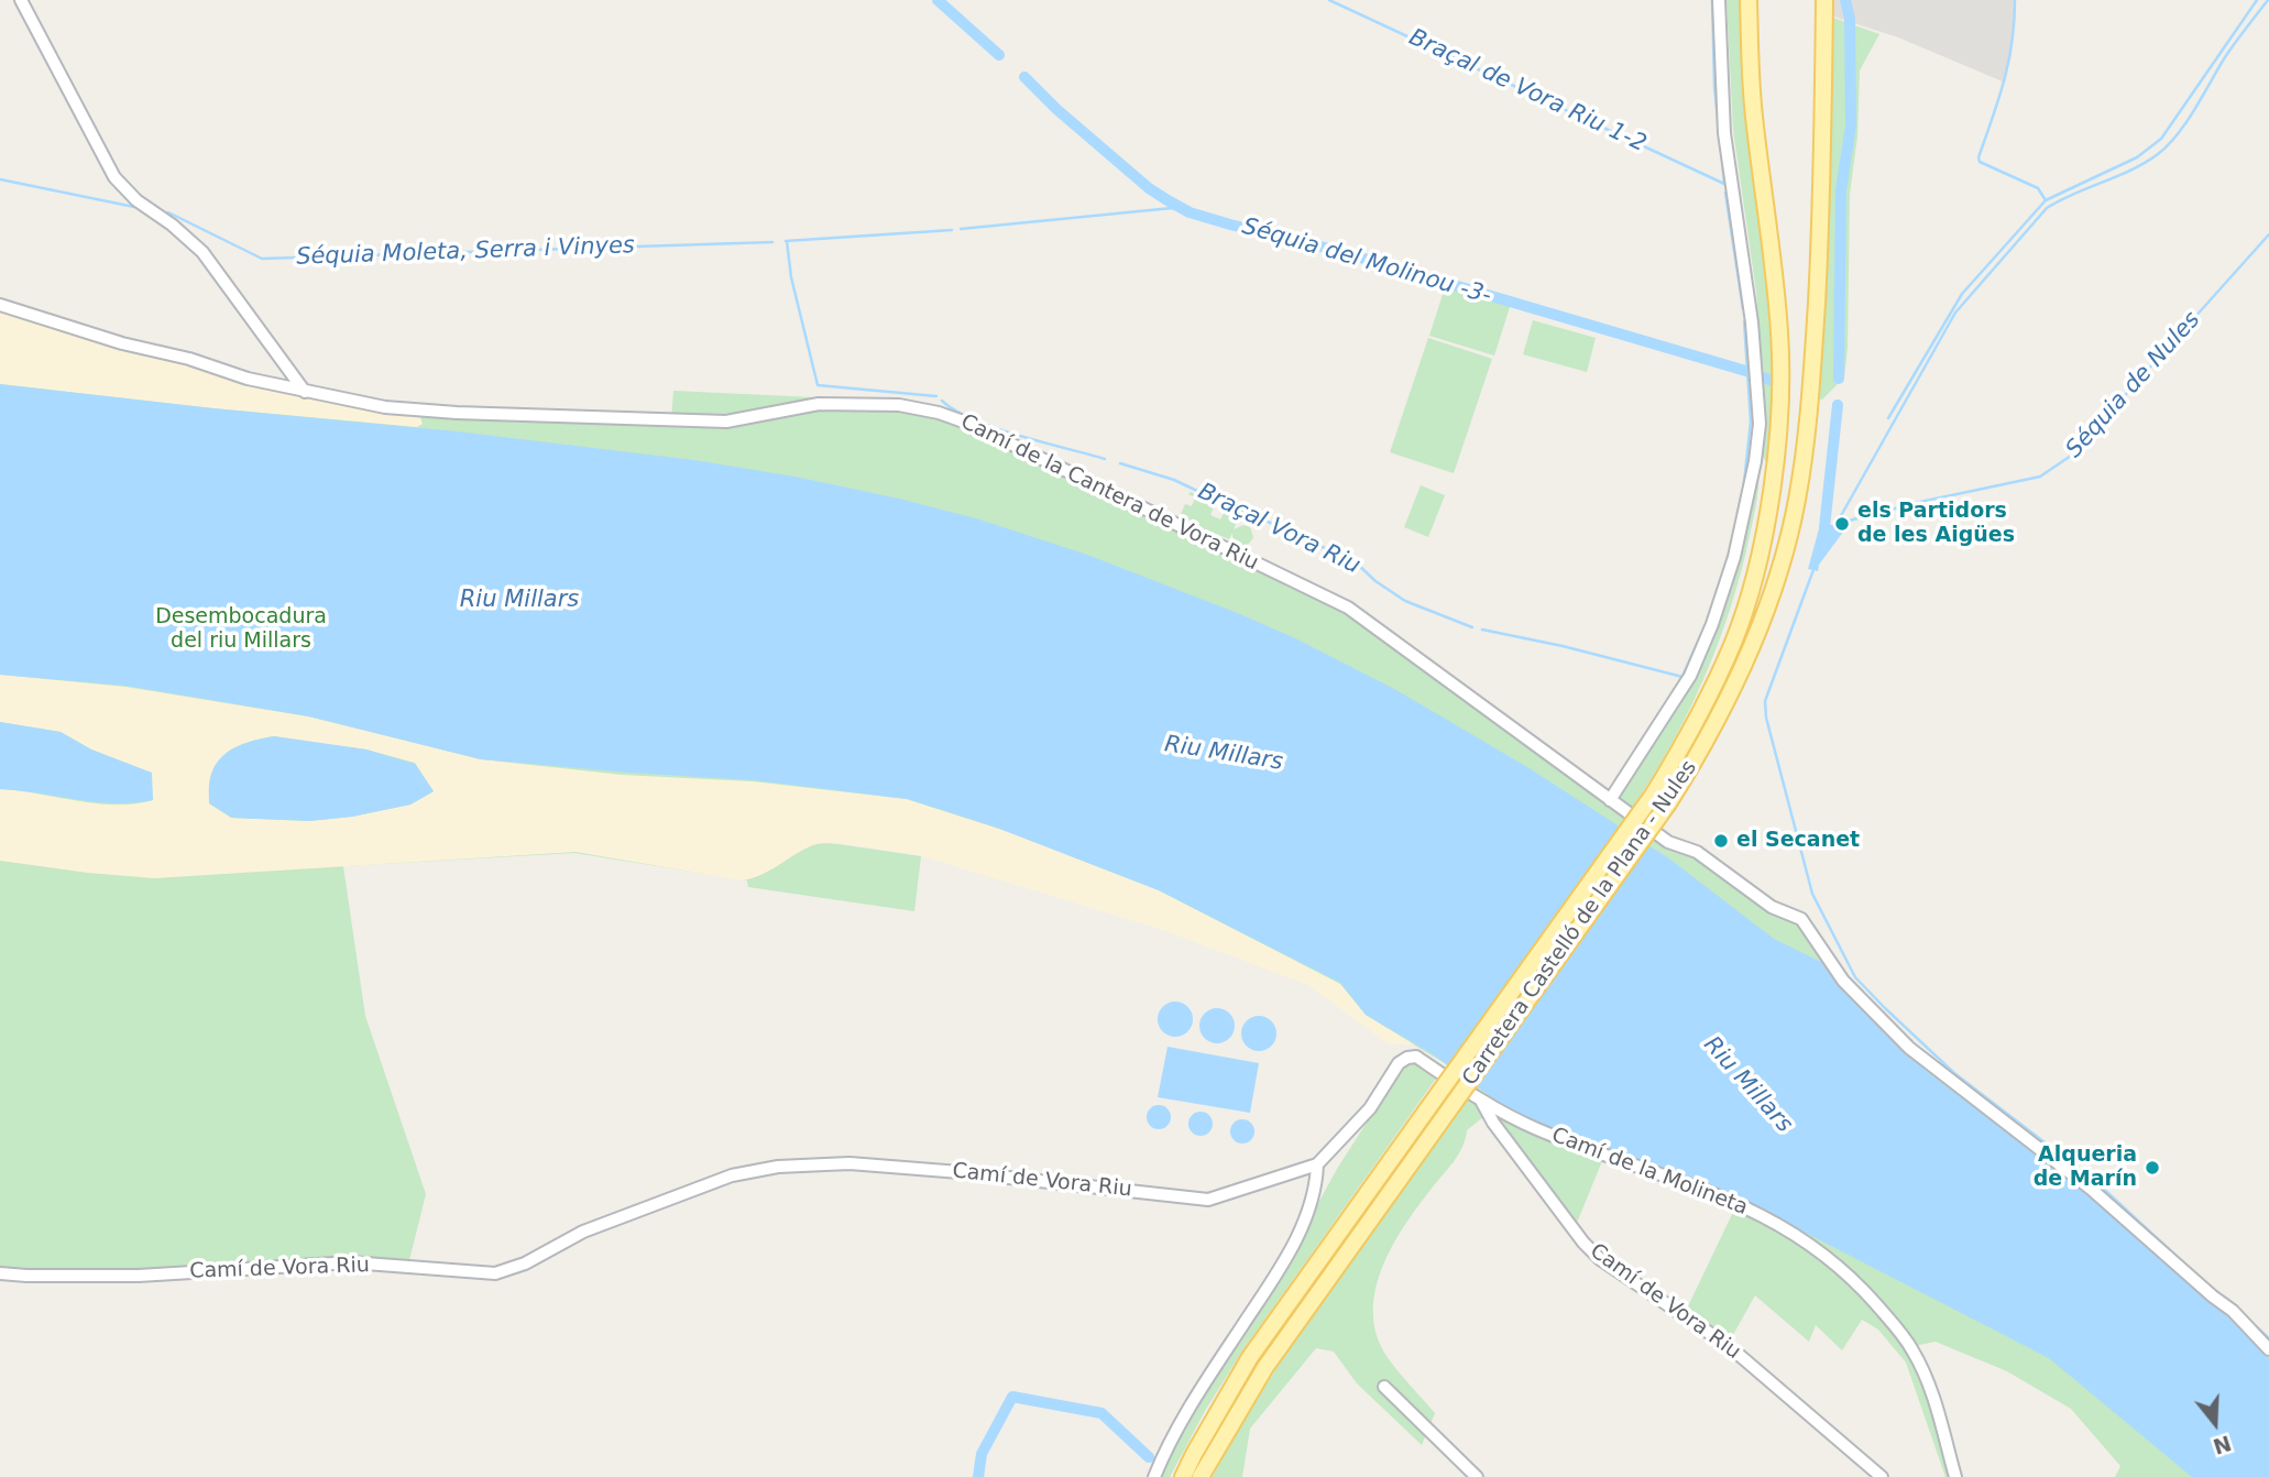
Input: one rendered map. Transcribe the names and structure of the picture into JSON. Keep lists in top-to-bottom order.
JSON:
{
  "streets": {
    "main road": ["Carretera Castelló de la Plana - Nules"],
    "street": ["Camí de la Cantera de Vora Riu", "Camí de la Molineta", "Camí de Vora Riu"]
  },
  "crossings": [
    ["Camí de la Molineta", "Camí de Vora Riu"]
  ],
  "water": [
    "Braçal de Vora Riu 1-2",
    "Séquia Moleta, Serra i Vinyes",
    "Séquia del Molinou -3-",
    "Séquia de Nules",
    "Braçal Vora Riu",
    "Riu Millars"
  ],
  "parks": ["Desembocadura del riu Millars"],
  "places": ["els Partidors de les Aigües", "el Secanet", "Alqueria de Marín"],
  "north": "bottom"
}
